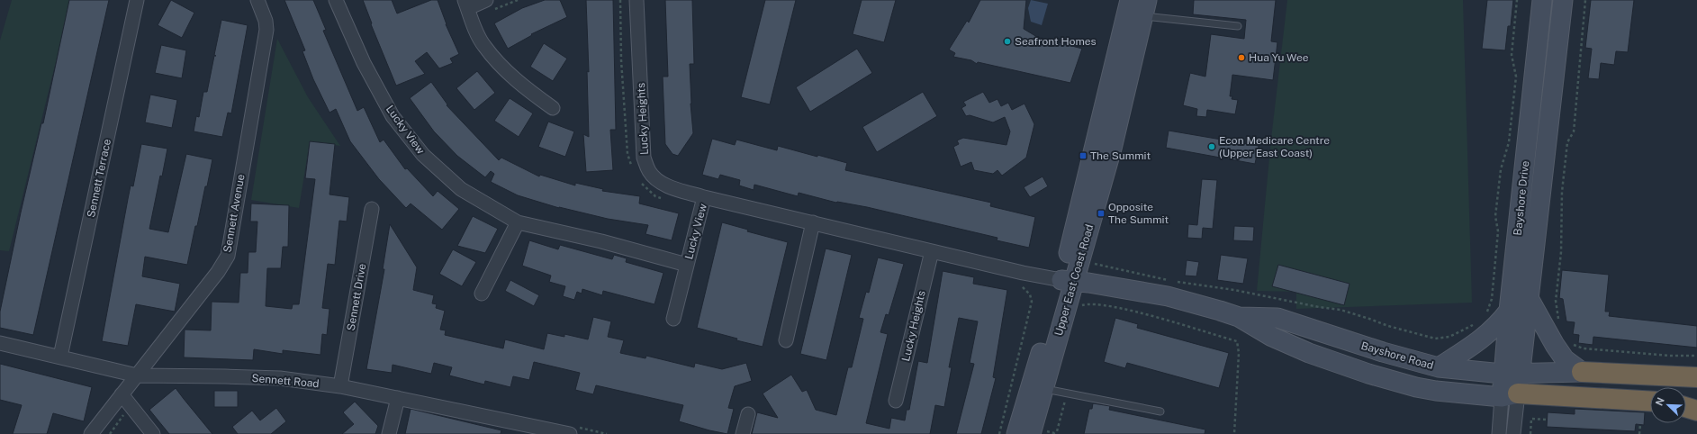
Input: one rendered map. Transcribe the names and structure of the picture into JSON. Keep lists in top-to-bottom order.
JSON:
{
  "streets": {
    "street": [
      "Lucky Heights",
      "Lucky View",
      "Sennett Terrace",
      "Bayshore Drive",
      "Sennett Avenue",
      "Upper East Coast Road",
      "Sennett Drive",
      "Bayshore Road",
      "Sennett Road"
    ]
  },
  "crossings": [
    ["Lucky Heights", "Lucky View"],
    ["Lucky Heights", "Upper East Coast Road"],
    ["Lucky Heights", "Bayshore Road"],
    ["Sennett Terrace", "Sennett Road"],
    ["Bayshore Drive", "Bayshore Road"],
    ["Sennett Avenue", "Sennett Road"],
    ["Upper East Coast Road", "Bayshore Road"],
    ["Sennett Drive", "Sennett Road"]
  ],
  "places": {
    "other": ["Seafront Homes", "Hua Yu Wee", "Econ Medicare Centre (Upper East Coast)"],
    "transit": ["The Summit", "Opposite The Summit"]
  },
  "north": "top left"
}
